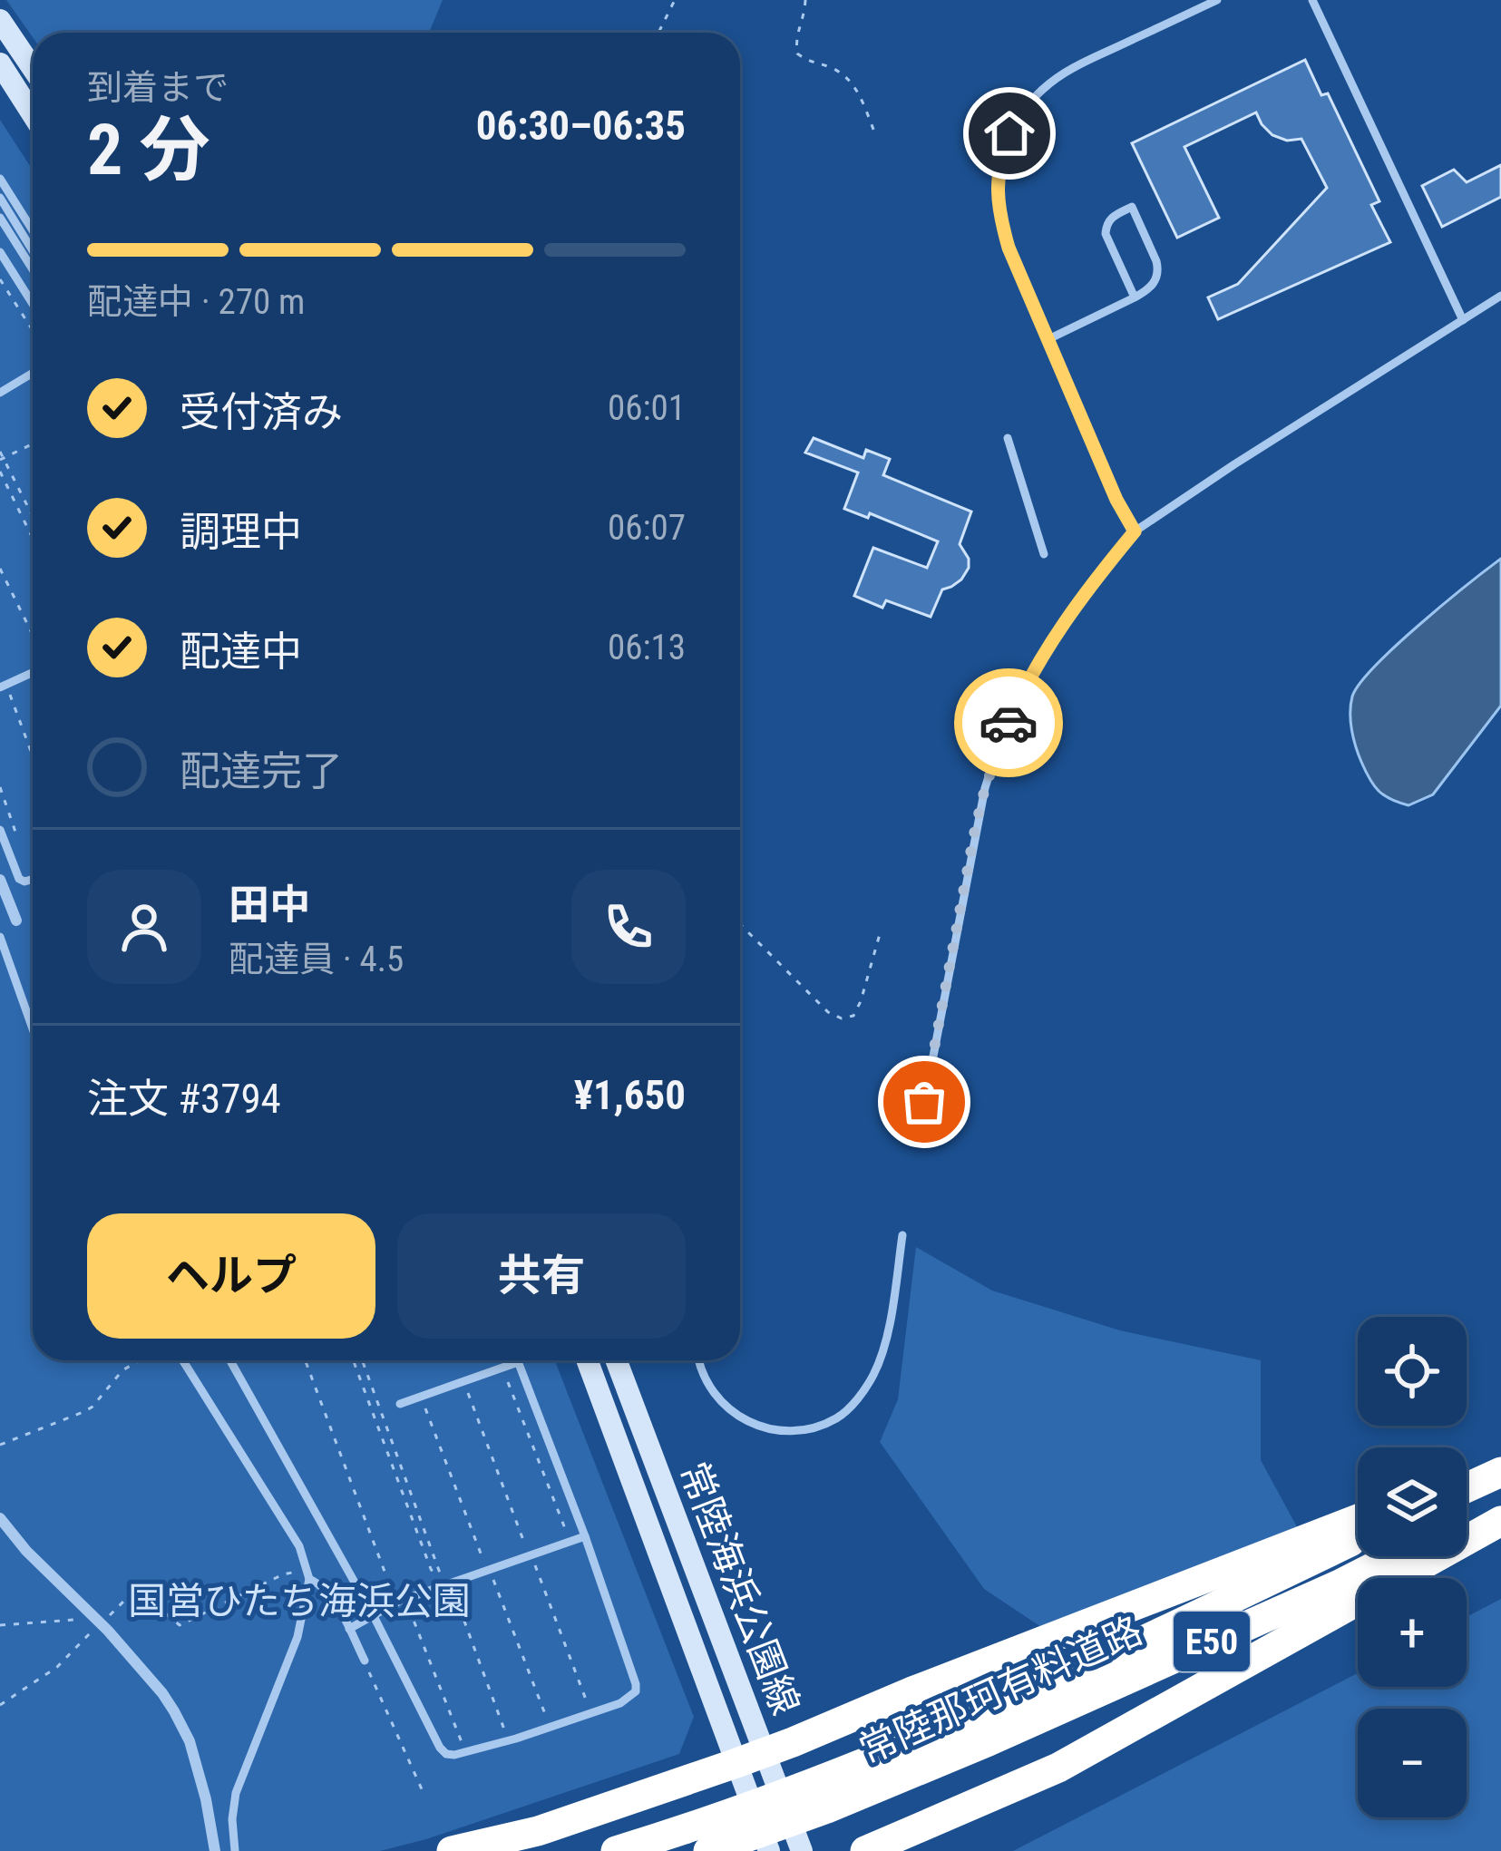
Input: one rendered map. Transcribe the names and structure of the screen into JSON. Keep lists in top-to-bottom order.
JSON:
{
  "streets": {
    "highway": ["E50", "常陸那珂有料道路"],
    "main road": ["常陸海浜公園線"]
  },
  "crossings": [
    ["常陸海浜公園線", "E50"],
    ["常陸海浜公園線", "常陸那珂有料道路"],
    ["E50", "常陸那珂有料道路"]
  ],
  "parks": ["国営ひたち海浜公園"],
  "page": {
    "heading": ["2 分", "到着まで", "06:30–06:35"],
    "panel": [
      "田中",
      "配達員 · 4.5",
      "注文 #3794",
      "¥1,650"
    ],
    "bar": "配達中 · 270 m",
    "list": [
      ["受付済み", "06:01"],
      ["調理中", "06:07"],
      ["配達中", "06:13"],
      "配達完了"
    ],
    "buttons": ["ヘルプ", "共有"],
    "map_buttons": ["+", "−"]
  }
}
